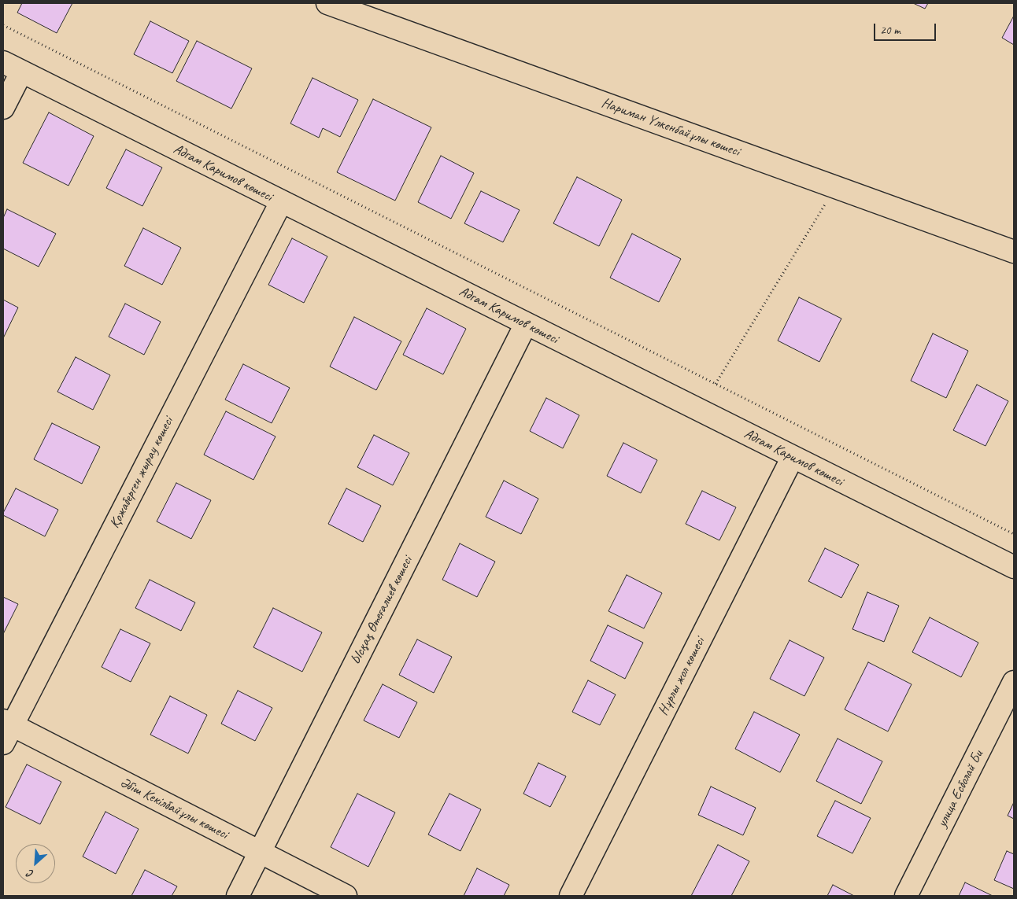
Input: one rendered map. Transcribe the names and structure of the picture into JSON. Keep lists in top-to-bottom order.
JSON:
{
  "streets": {
    "street": [
      "Нариман Үлкенбайұлы көшесі",
      "Адгам Каримов көшесі",
      "Қожаберген жырау көшесі",
      "Ысқақ Өтеғалиев көшесі",
      "Нұрлы жол көшесі",
      "улица Есболай Би",
      "Әбіш Кекілбайұлы көшесі"
    ]
  },
  "crossings": [
    ["Адгам Каримов көшесі", "Қожаберген жырау көшесі"],
    ["Адгам Каримов көшесі", "Ысқақ Өтеғалиев көшесі"],
    ["Адгам Каримов көшесі", "Нұрлы жол көшесі"],
    ["Қожаберген жырау көшесі", "Әбіш Кекілбайұлы көшесі"],
    ["Ысқақ Өтеғалиев көшесі", "Әбіш Кекілбайұлы көшесі"]
  ],
  "scale_bar": "20 m",
  "north": "bottom left"
}
